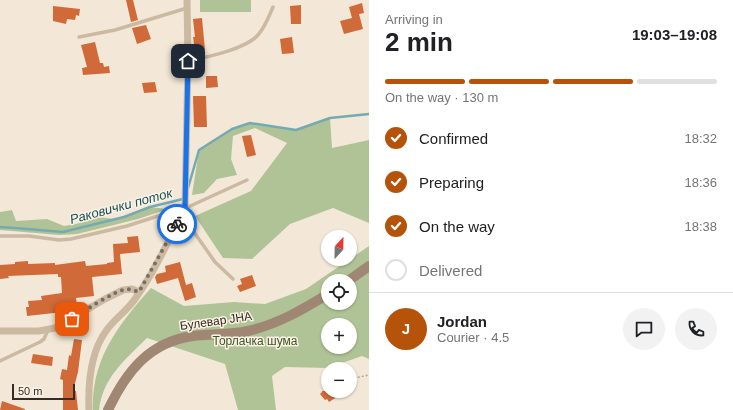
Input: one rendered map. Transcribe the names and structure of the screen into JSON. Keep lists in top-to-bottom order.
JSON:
{
  "streets": {
    "main road": ["Булевар ЈНА"]
  },
  "water": ["Раковички поток"],
  "parks": ["Торлачка шума"],
  "scale_bar": "50 m",
  "north": "top",
  "page": {
    "heading": ["2 min", "Arriving in", "19:03–19:08"],
    "panel": ["Jordan", "Courier · 4.5"],
    "bar": "On the way · 130 m",
    "list": [
      ["Confirmed", "18:32"],
      ["Preparing", "18:36"],
      ["On the way", "18:38"],
      "Delivered"
    ],
    "map_buttons": ["+", "−"],
    "round": "J",
    "scale": "50 m"
  }
}
